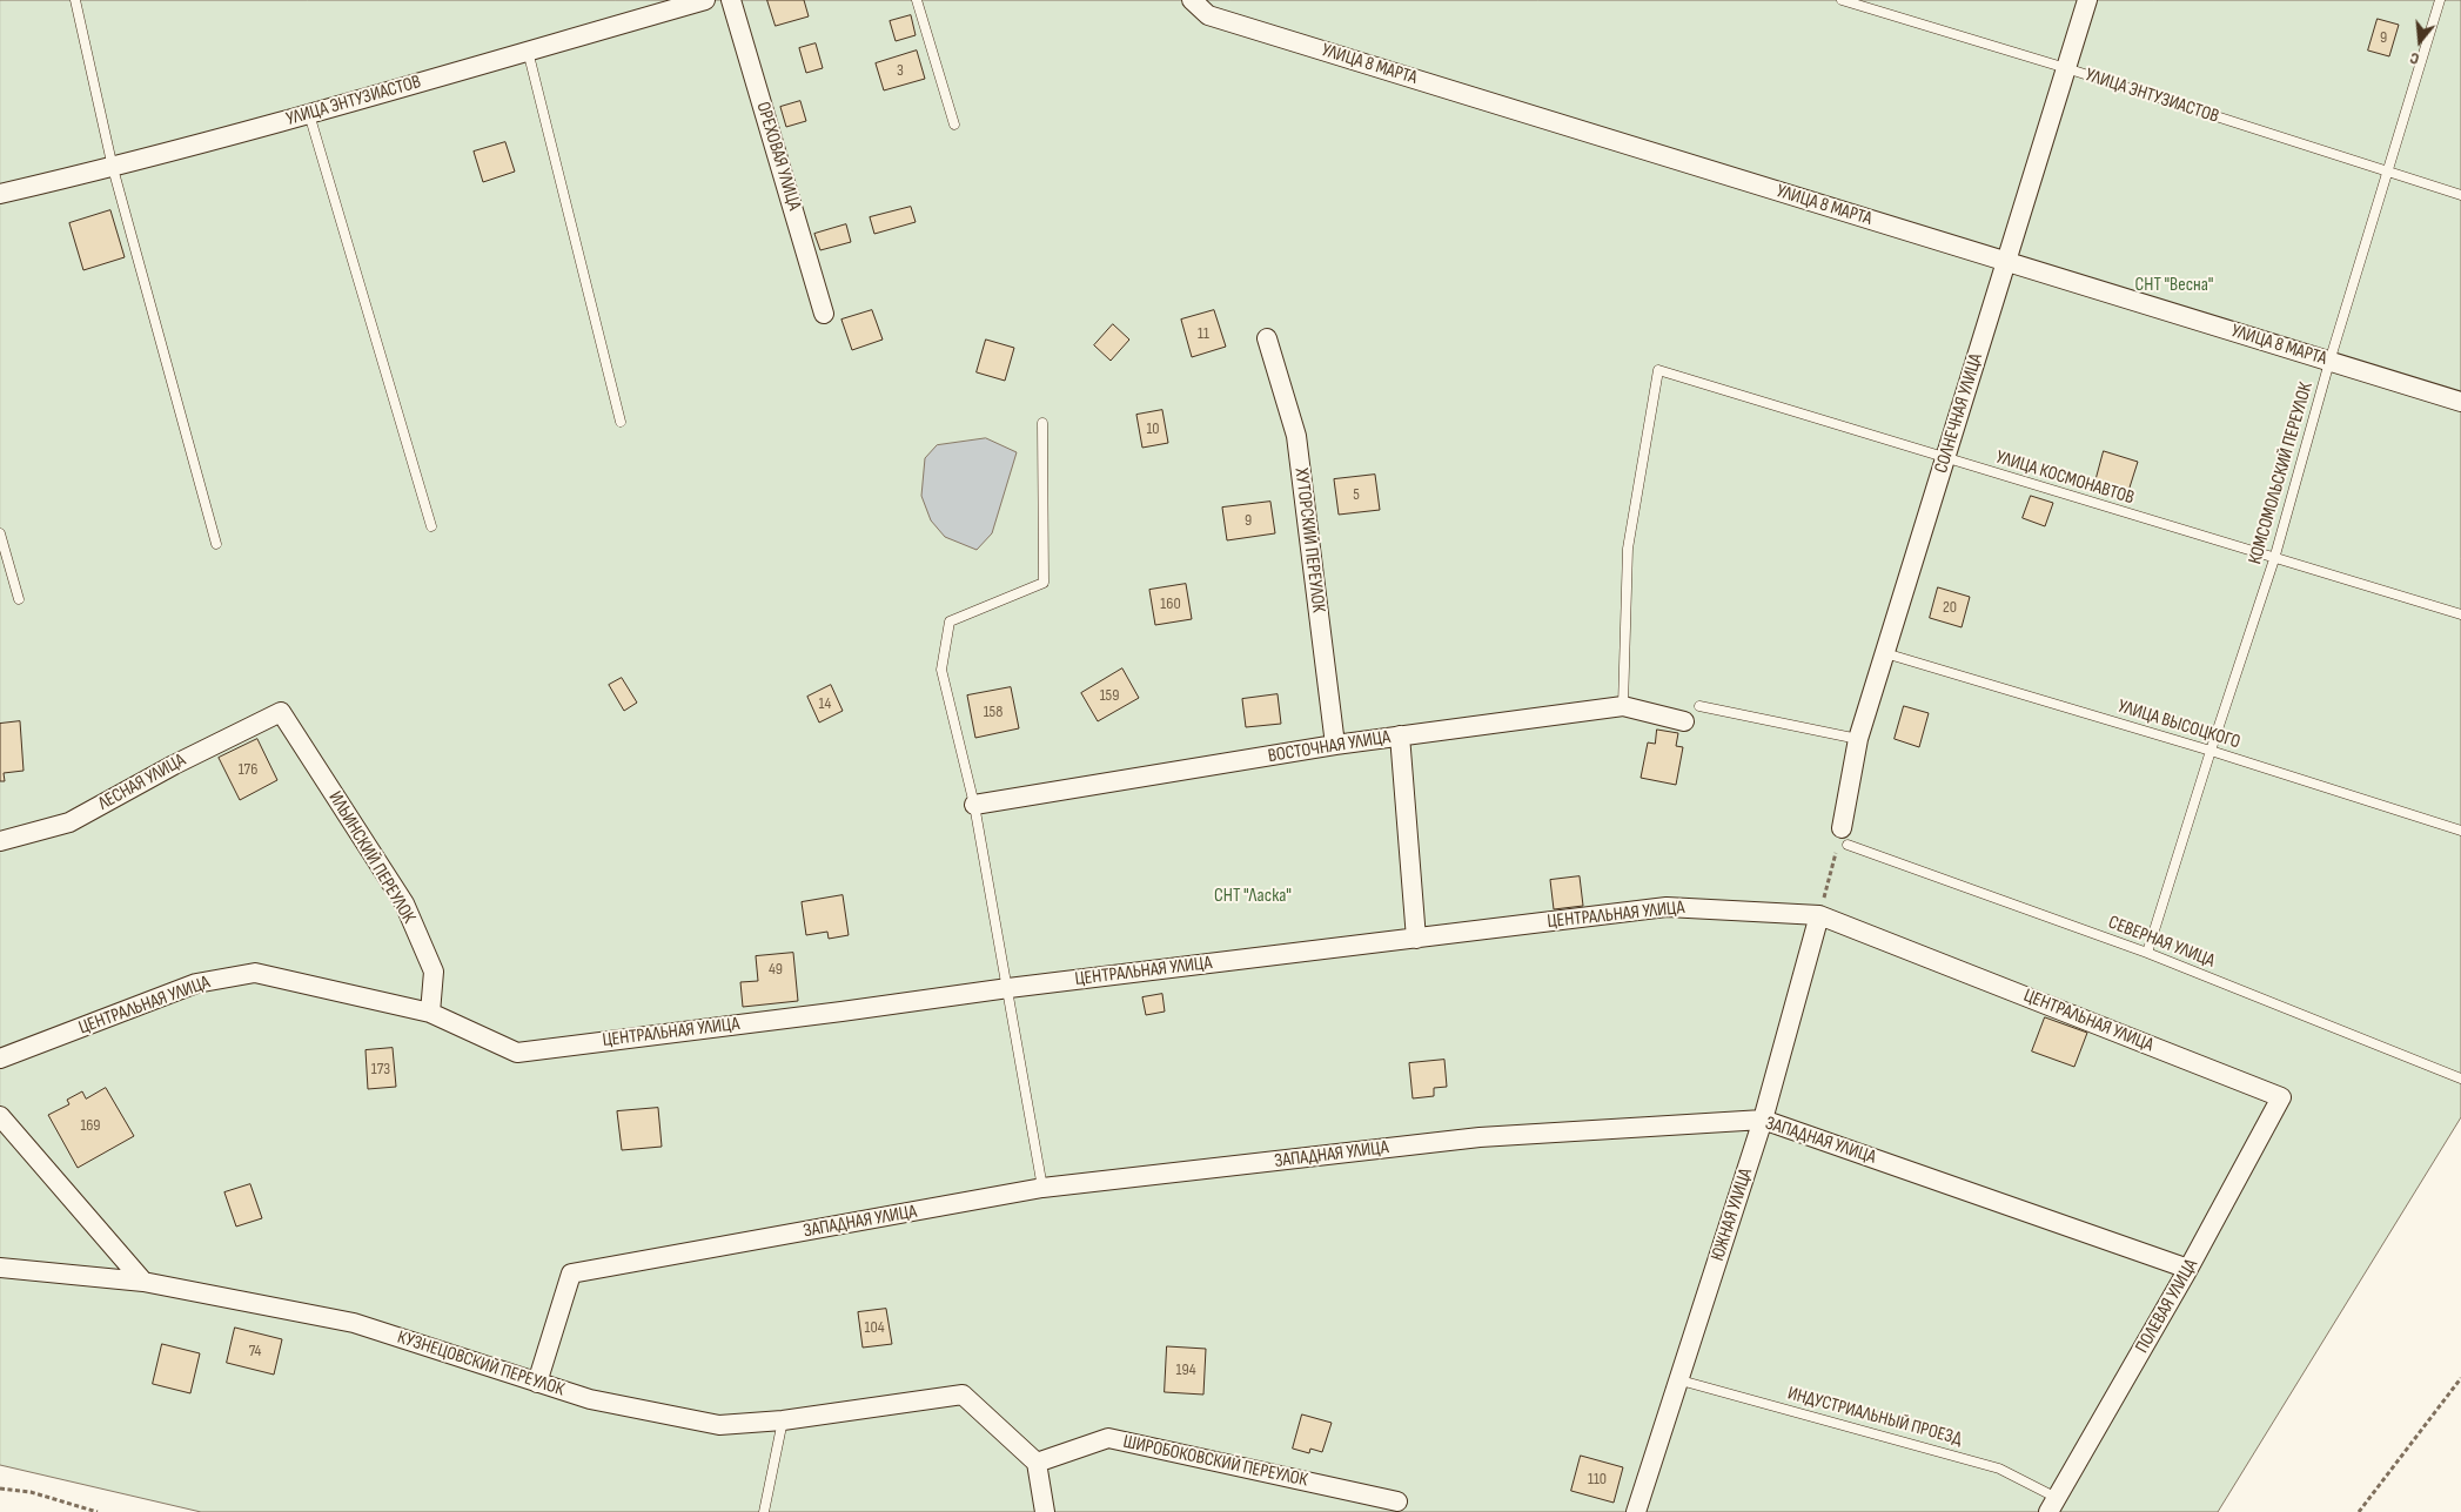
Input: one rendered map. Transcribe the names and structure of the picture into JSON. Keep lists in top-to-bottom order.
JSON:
{
  "streets": {
    "street": [
      "УЛИЦА 8 МАРТА",
      "УЛИЦА ЭНТУЗИАСТОВ",
      "ОРЕХОВАЯ УЛИЦА",
      "СОЛНЕЧНАЯ УЛИЦА",
      "ХУТОРСКИЙ ПЕРЕУЛОК",
      "ВОСТОЧНАЯ УЛИЦА",
      "ЛЕСНАЯ УЛИЦА",
      "ИЛЬИНСКИЙ ПЕРЕУЛОК",
      "ЦЕНТРАЛЬНАЯ УЛИЦА",
      "ЗАПАДНАЯ УЛИЦА",
      "ЮЖНАЯ УЛИЦА",
      "ПОЛЕВАЯ УЛИЦА",
      "КУЗНЕЦОВСКИЙ ПЕРЕУЛОК",
      "ШИРОБОКОВСКИЙ ПЕРЕУЛОК"
    ],
    "lane": [
      "КОМСОМОЛЬСКИЙ ПЕРЕУЛОК",
      "УЛИЦА КОСМОНАВТОВ",
      "УЛИЦА ВЫСОЦКОГО",
      "СЕВЕРНАЯ УЛИЦА",
      "ИНДУСТРИАЛЬНЫЙ ПРОЕЗД"
    ]
  },
  "crossings": [
    ["УЛИЦА 8 МАРТА", "СОЛНЕЧНАЯ УЛИЦА"],
    ["УЛИЦА 8 МАРТА", "КОМСОМОЛЬСКИЙ ПЕРЕУЛОК"],
    ["УЛИЦА ЭНТУЗИАСТОВ", "СОЛНЕЧНАЯ УЛИЦА"],
    ["УЛИЦА ЭНТУЗИАСТОВ", "КОМСОМОЛЬСКИЙ ПЕРЕУЛОК"],
    ["СОЛНЕЧНАЯ УЛИЦА", "УЛИЦА КОСМОНАВТОВ"],
    ["СОЛНЕЧНАЯ УЛИЦА", "УЛИЦА ВЫСОЦКОГО"],
    ["СОЛНЕЧНАЯ УЛИЦА", "СЕВЕРНАЯ УЛИЦА"],
    ["КОМСОМОЛЬСКИЙ ПЕРЕУЛОК", "УЛИЦА КОСМОНАВТОВ"],
    ["КОМСОМОЛЬСКИЙ ПЕРЕУЛОК", "УЛИЦА ВЫСОЦКОГО"],
    ["КОМСОМОЛЬСКИЙ ПЕРЕУЛОК", "СЕВЕРНАЯ УЛИЦА"],
    ["УЛИЦА КОСМОНАВТОВ", "ВОСТОЧНАЯ УЛИЦА"],
    ["ХУТОРСКИЙ ПЕРЕУЛОК", "ВОСТОЧНАЯ УЛИЦА"],
    ["ЛЕСНАЯ УЛИЦА", "ИЛЬИНСКИЙ ПЕРЕУЛОК"],
    ["ИЛЬИНСКИЙ ПЕРЕУЛОК", "ЦЕНТРАЛЬНАЯ УЛИЦА"],
    ["ЦЕНТРАЛЬНАЯ УЛИЦА", "ЮЖНАЯ УЛИЦА"],
    ["ЦЕНТРАЛЬНАЯ УЛИЦА", "ПОЛЕВАЯ УЛИЦА"],
    ["ЗАПАДНАЯ УЛИЦА", "ЮЖНАЯ УЛИЦА"],
    ["ЗАПАДНАЯ УЛИЦА", "ПОЛЕВАЯ УЛИЦА"],
    ["ЗАПАДНАЯ УЛИЦА", "КУЗНЕЦОВСКИЙ ПЕРЕУЛОК"],
    ["ЮЖНАЯ УЛИЦА", "ИНДУСТРИАЛЬНЫЙ ПРОЕЗД"],
    ["ПОЛЕВАЯ УЛИЦА", "ИНДУСТРИАЛЬНЫЙ ПРОЕЗД"],
    ["КУЗНЕЦОВСКИЙ ПЕРЕУЛОК", "ШИРОБОКОВСКИЙ ПЕРЕУЛОК"]
  ],
  "parks": ["СНТ \"Весна\"", "СНТ \"Ласка\""],
  "house_numbers": [
    "9",
    "3",
    "11",
    "10",
    "5",
    "9",
    "160",
    "20",
    "159",
    "14",
    "158",
    "176",
    "49",
    "173",
    "169",
    "104",
    "74",
    "194",
    "110"
  ],
  "north": "bottom"
}
